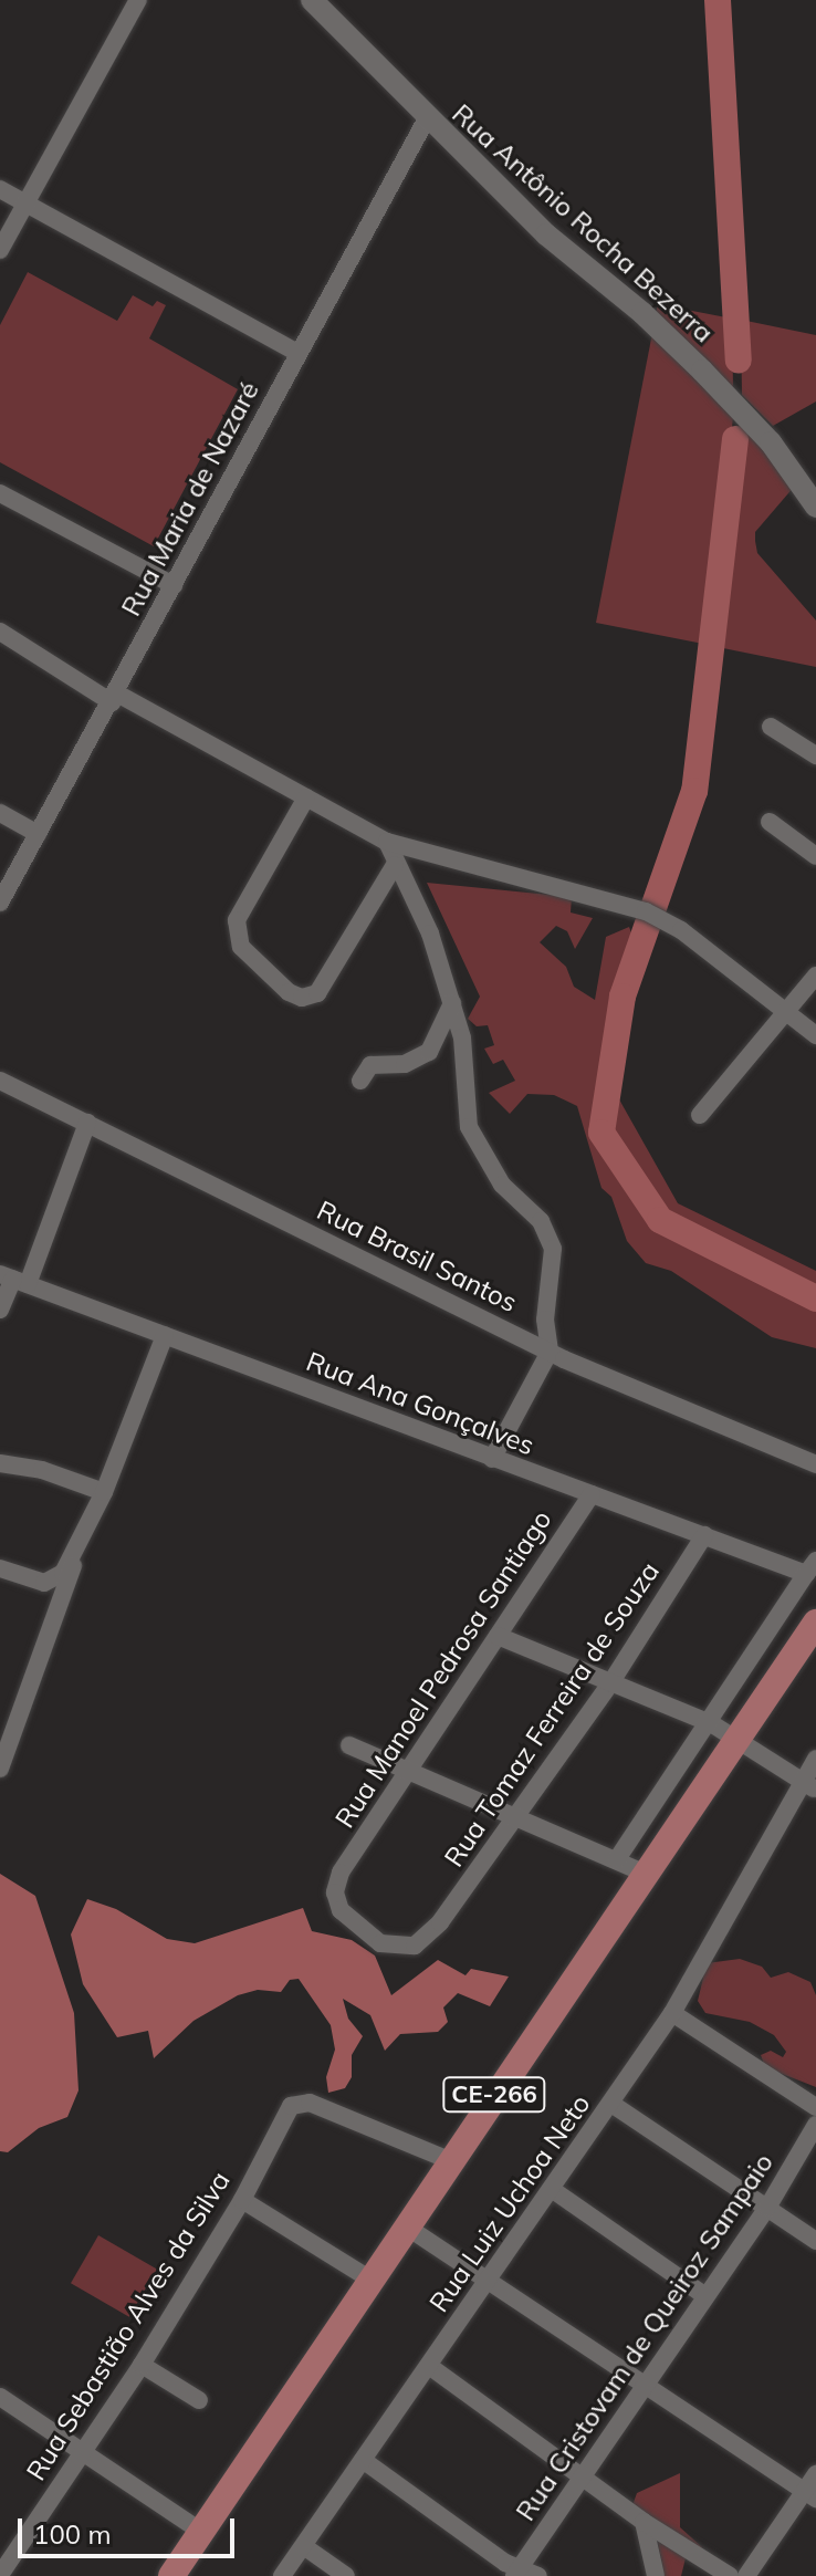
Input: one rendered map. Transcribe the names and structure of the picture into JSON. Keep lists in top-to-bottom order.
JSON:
{
  "streets": {
    "main road": ["CE-266"],
    "street": [
      "Rua Antônio Rocha Bezerra",
      "Rua Maria de Nazaré",
      "Rua Brasil Santos",
      "Rua Ana Gonçalves",
      "Rua Manoel Pedrosa Santiago",
      "Rua Tomaz Ferreira de Souza",
      "Rua Luiz Uchoa Neto",
      "Rua Sebastião Alves da Silva",
      "Rua Cristovam de Queiroz Sampaio"
    ]
  },
  "crossings": [
    ["Rua Antônio Rocha Bezerra", "Rua Maria de Nazaré"],
    ["Rua Ana Gonçalves", "Rua Manoel Pedrosa Santiago"],
    ["Rua Ana Gonçalves", "Rua Tomaz Ferreira de Souza"],
    ["Rua Manoel Pedrosa Santiago", "Rua Tomaz Ferreira de Souza"],
    ["CE-266", "Rua Sebastião Alves da Silva"]
  ],
  "scale_bar": "100 m"
}
